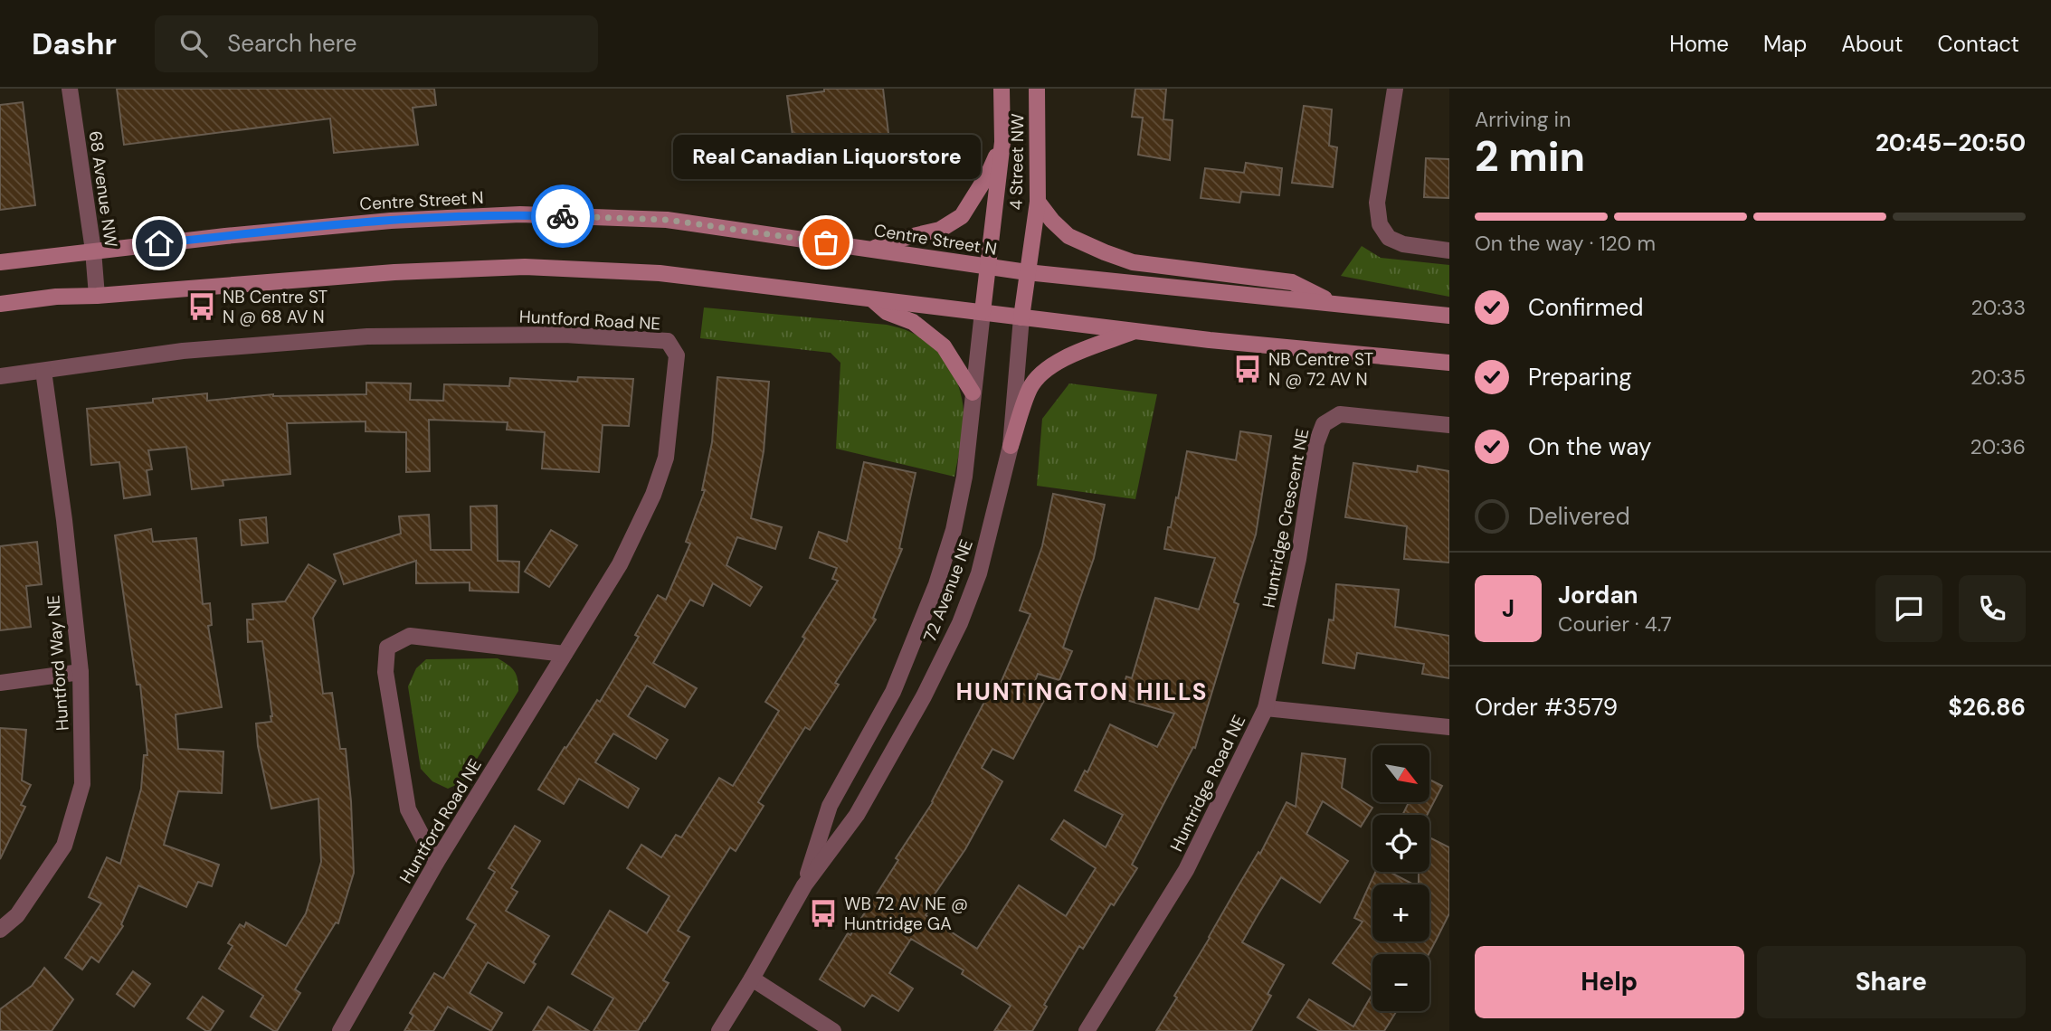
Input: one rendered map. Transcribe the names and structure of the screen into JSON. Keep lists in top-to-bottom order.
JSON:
{
  "streets": {
    "main road": ["4 Street NW", "Centre Street N", "72 Avenue NE"],
    "street": [
      "68 Avenue NW",
      "Huntford Road NE",
      "Huntridge Crescent NE",
      "Huntford Way NE",
      "Huntridge Road NE"
    ]
  },
  "crossings": [
    ["4 Street NW", "Centre Street N"],
    ["4 Street NW", "72 Avenue NE"],
    ["68 Avenue NW", "Centre Street N"],
    ["Centre Street N", "72 Avenue NE"],
    ["Huntford Road NE", "Huntford Way NE"],
    ["Huntridge Crescent NE", "Huntridge Road NE"]
  ],
  "districts": ["HUNTINGTON HILLS"],
  "places": {
    "other": ["Real Canadian Liquorstore"],
    "bus stop": ["NB Centre ST N @ 68 AV N", "NB Centre ST N @ 72 AV N", "WB 72 AV NE @ Huntridge GA"]
  },
  "north": "bottom right",
  "page": {
    "header": "Dashr",
    "search": "Search here",
    "nav": [
      "Home",
      "Map",
      "About",
      "Contact"
    ],
    "heading": ["2 min", "Arriving in", "20:45–20:50"],
    "panel": [
      "Jordan",
      "Courier · 4.7",
      "Order #3579",
      "$26.86"
    ],
    "bubble": "Real Canadian Liquorstore",
    "bar": "On the way · 120 m",
    "list": [
      ["Confirmed", "20:33"],
      ["Preparing", "20:35"],
      ["On the way", "20:36"],
      "Delivered"
    ],
    "round": "J",
    "map_buttons": ["+", "−"],
    "buttons": ["Help", "Share"]
  }
}
